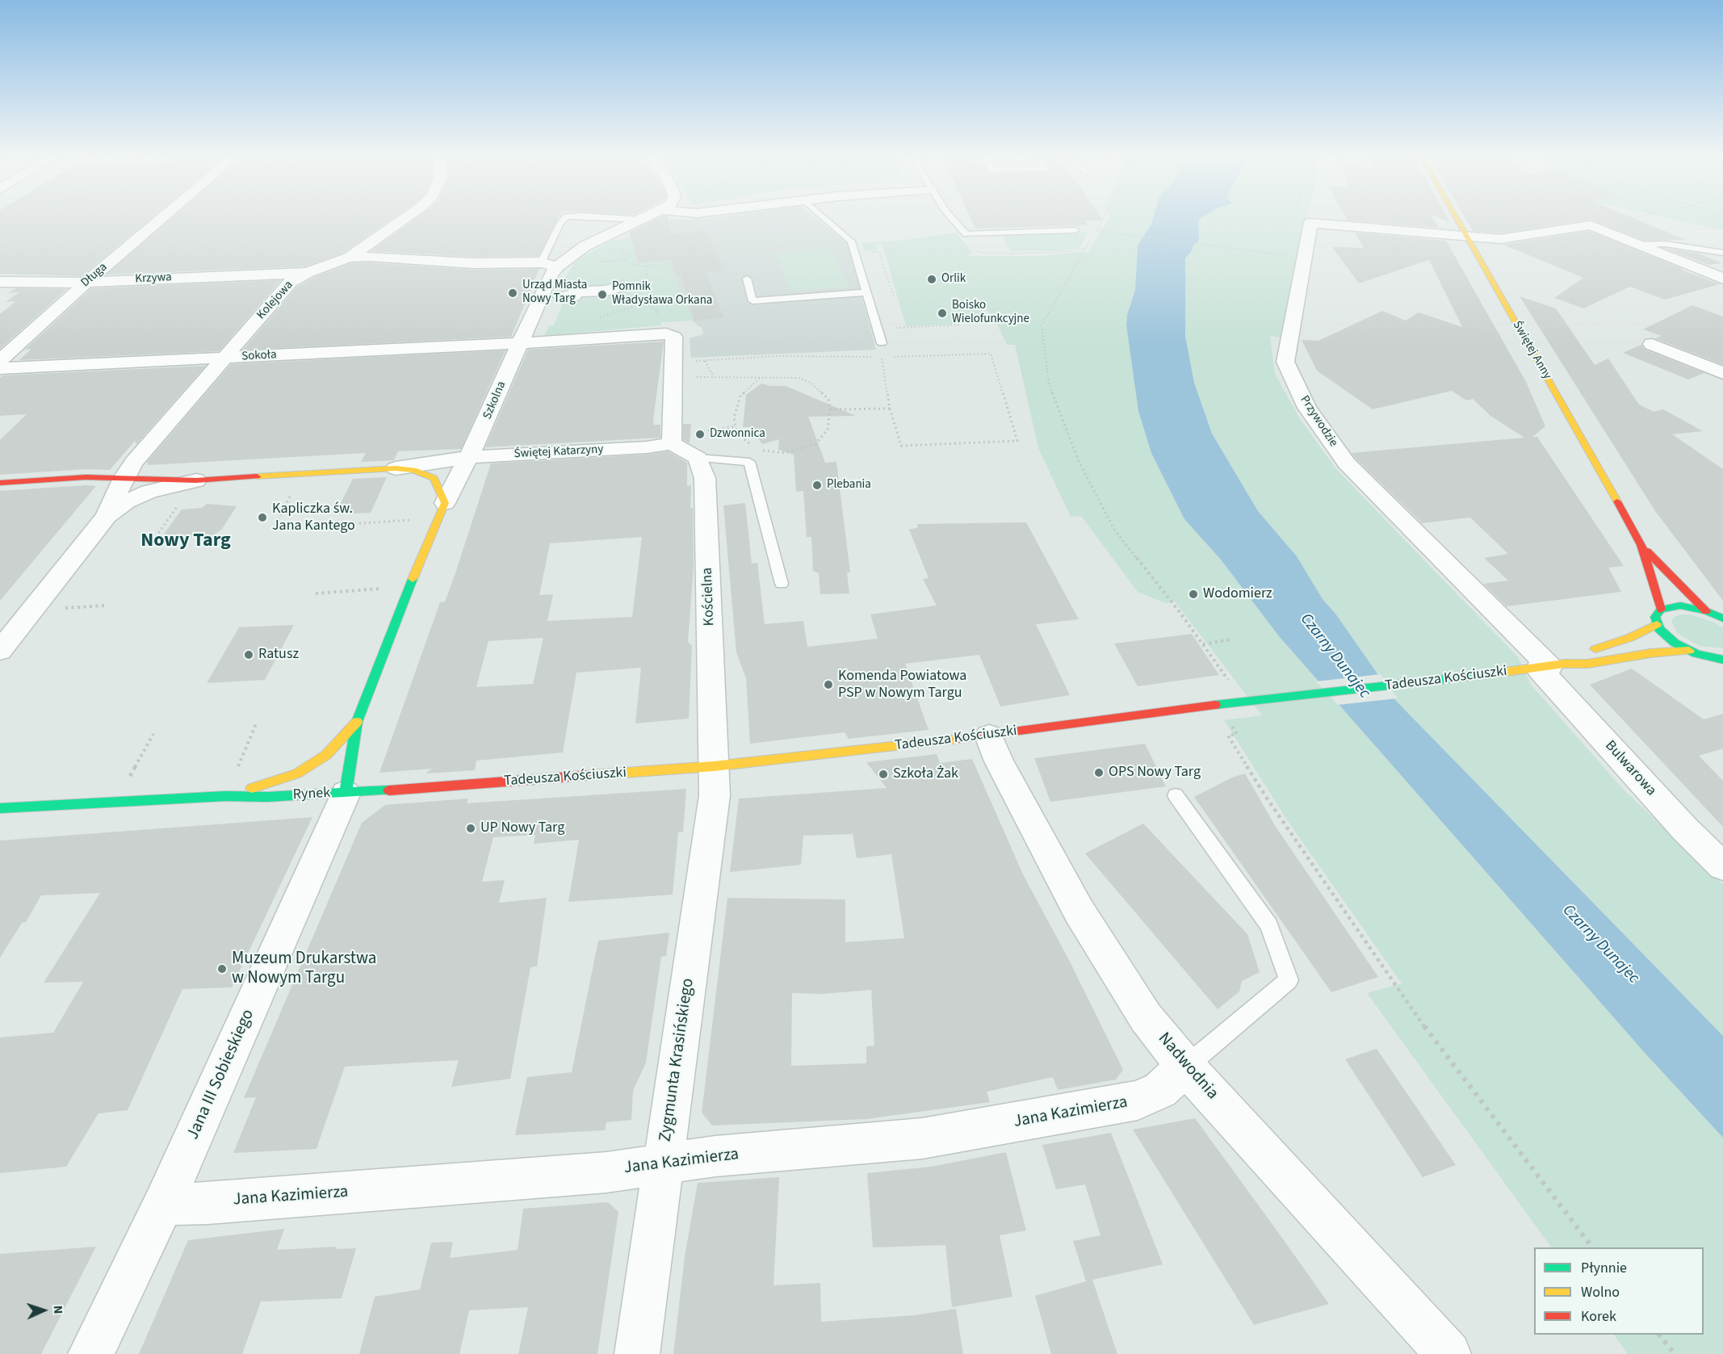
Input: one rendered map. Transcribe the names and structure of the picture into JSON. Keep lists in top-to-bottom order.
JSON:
{
  "streets": {
    "street": [
      "Długa",
      "Krzywa",
      "Kolejowa",
      "Świętej Anny",
      "Sokoła",
      "Szkolna",
      "Przywodzie",
      "Świętej Katarzyny",
      "Kościelna",
      "Tadeusza Kościuszki",
      "Bulwarowa",
      "Rynek",
      "Zygmunta Krasińskiego",
      "Nadwodnia",
      "Jana III Sobieskiego",
      "Jana Kazimierza"
    ]
  },
  "crossings": [
    ["Długa", "Krzywa"],
    ["Krzywa", "Kolejowa"],
    ["Kolejowa", "Sokoła"],
    ["Świętej Anny", "Przywodzie"],
    ["Sokoła", "Szkolna"],
    ["Szkolna", "Świętej Katarzyny"],
    ["Szkolna", "Rynek"],
    ["Przywodzie", "Tadeusza Kościuszki"],
    ["Przywodzie", "Bulwarowa"],
    ["Świętej Katarzyny", "Rynek"],
    ["Kościelna", "Tadeusza Kościuszki"],
    ["Kościelna", "Zygmunta Krasińskiego"],
    ["Tadeusza Kościuszki", "Bulwarowa"],
    ["Tadeusza Kościuszki", "Rynek"],
    ["Tadeusza Kościuszki", "Zygmunta Krasińskiego"],
    ["Tadeusza Kościuszki", "Nadwodnia"],
    ["Tadeusza Kościuszki", "Jana III Sobieskiego"],
    ["Rynek", "Jana III Sobieskiego"],
    ["Zygmunta Krasińskiego", "Jana Kazimierza"],
    ["Nadwodnia", "Jana Kazimierza"],
    ["Jana III Sobieskiego", "Jana Kazimierza"]
  ],
  "districts": ["Nowy Targ"],
  "water": ["Czarny Dunajec"],
  "places": [
    "Orlik",
    "Urząd Miasta Nowy Targ",
    "Pomnik Władysława Orkana",
    "Boisko Wielofunkcyjne",
    "Dzwonnica",
    "Plebania",
    "Kapliczka św. Jana Kantego",
    "Wodomierz",
    "Ratusz",
    "Komenda Powiatowa PSP w Nowym Targu",
    "OPS Nowy Targ",
    "Szkoła Żak",
    "UP Nowy Targ",
    "Muzeum Drukarstwa w Nowym Targu"
  ],
  "legend": ["Płynnie", "Wolno", "Korek"],
  "north": "right"
}
